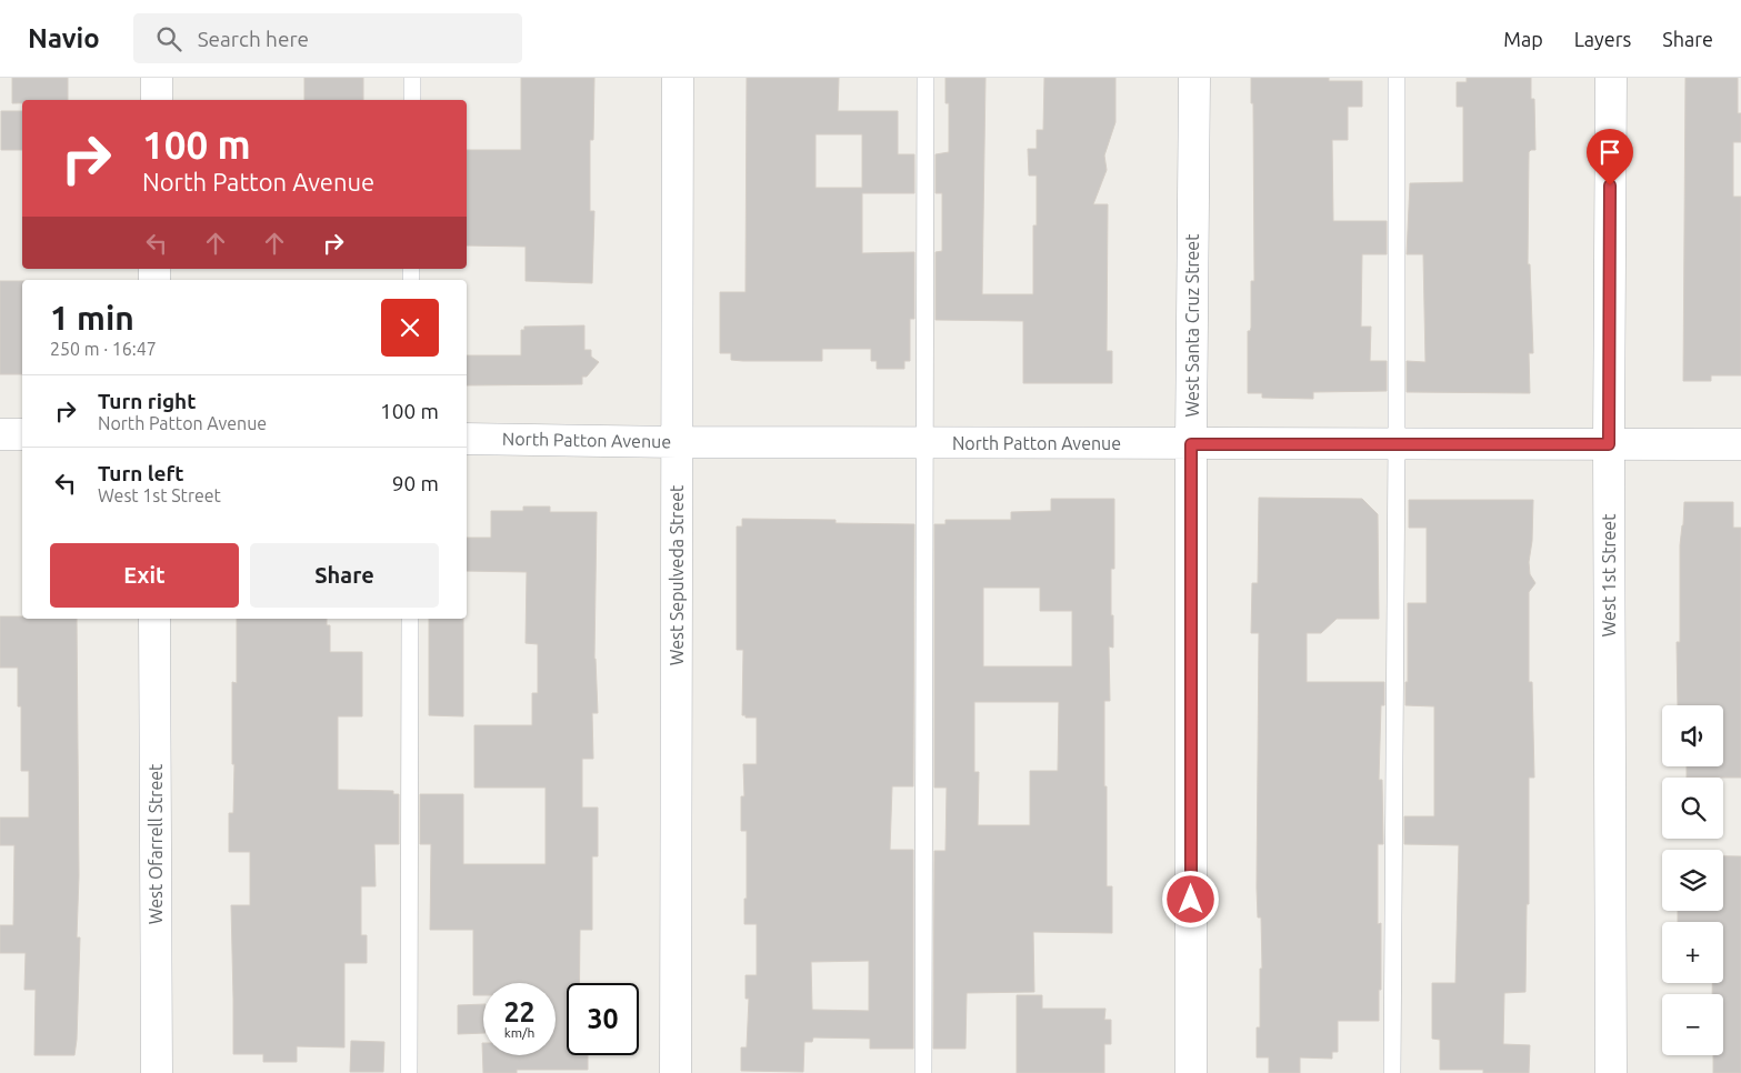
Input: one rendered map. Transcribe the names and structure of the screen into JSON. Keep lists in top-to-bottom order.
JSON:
{
  "streets": {
    "street": [
      "West Santa Cruz Street",
      "North Patton Avenue",
      "West Sepulveda Street",
      "West 1st Street",
      "West Ofarrell Street"
    ]
  },
  "crossings": [
    ["West Santa Cruz Street", "North Patton Avenue"],
    ["North Patton Avenue", "West Sepulveda Street"],
    ["North Patton Avenue", "West 1st Street"]
  ],
  "page": {
    "header": "Navio",
    "search": "Search here",
    "nav": ["Map", "Layers", "Share"],
    "turn": ["100 m", "North Patton Avenue"],
    "heading": ["1 min", "250 m · 16:47"],
    "list": [
      {
        "name": "Turn right",
        "note": "North Patton Avenue",
        "value": "100 m"
      },
      {
        "name": "Turn left",
        "note": "West 1st Street",
        "value": "90 m"
      }
    ],
    "buttons": ["Exit", "Share"],
    "map_buttons": ["+", "−"],
    "speed": "22 km/h",
    "limit": "30"
  }
}
